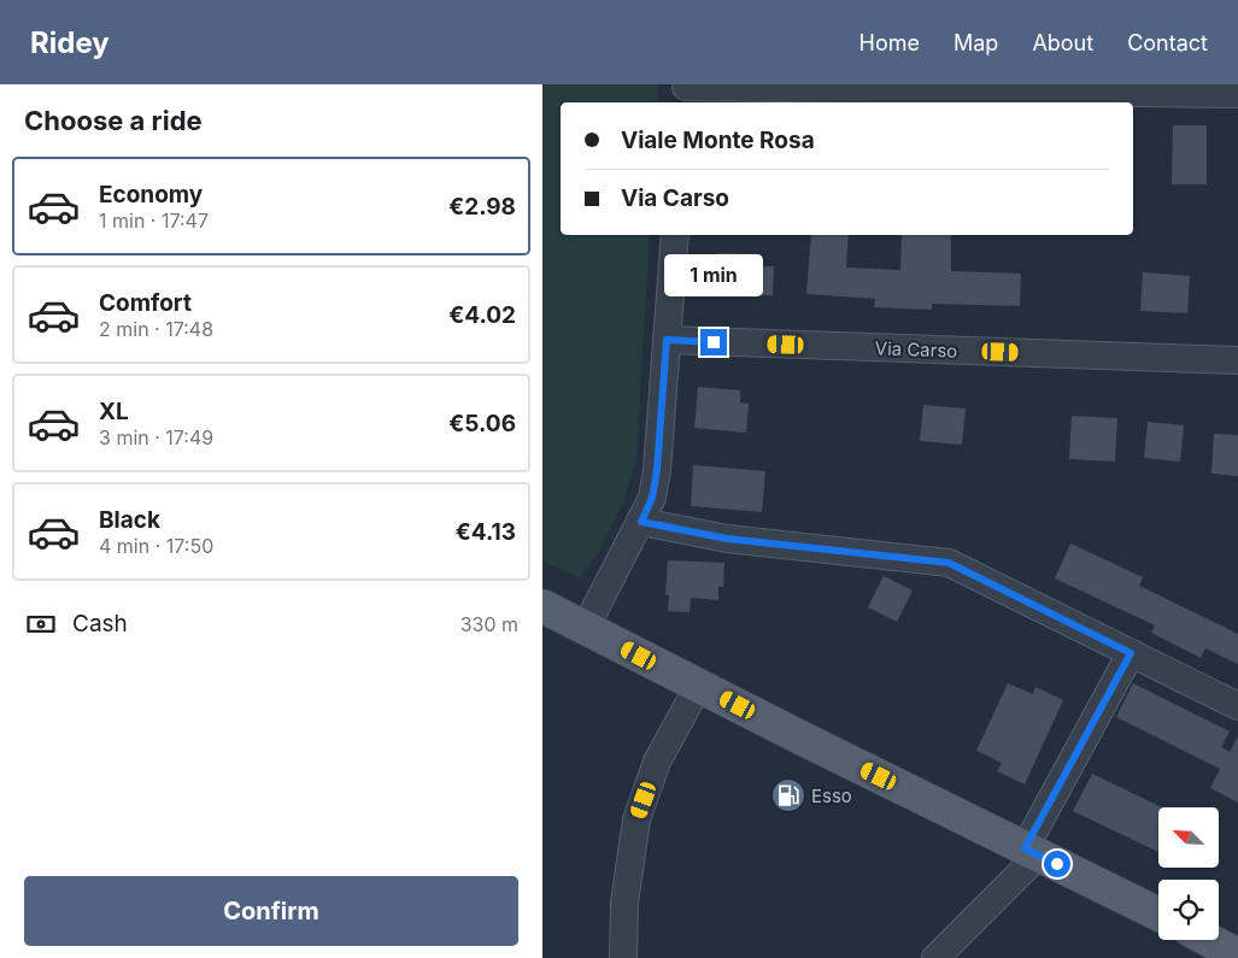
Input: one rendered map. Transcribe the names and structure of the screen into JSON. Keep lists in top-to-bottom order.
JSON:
{
  "streets": {
    "street": ["Via Carso"]
  },
  "places": {
    "fuel station": ["Esso"]
  },
  "north": "top left",
  "page": {
    "header": "Ridey",
    "nav": [
      "Home",
      "Map",
      "About",
      "Contact"
    ],
    "heading": "Choose a ride",
    "banner": ["Viale Monte Rosa", "Via Carso"],
    "list": [
      {
        "name": "Economy",
        "note": "1 min · 17:47",
        "value": "€2.98"
      },
      {
        "name": "Comfort",
        "note": "2 min · 17:48",
        "value": "€4.02"
      },
      {
        "name": "XL",
        "note": "3 min · 17:49",
        "value": "€5.06"
      },
      {
        "name": "Black",
        "note": "4 min · 17:50",
        "value": "€4.13"
      }
    ],
    "bubble": "1 min",
    "pay": ["Cash", "330 m"],
    "buttons": "Confirm"
  }
}
